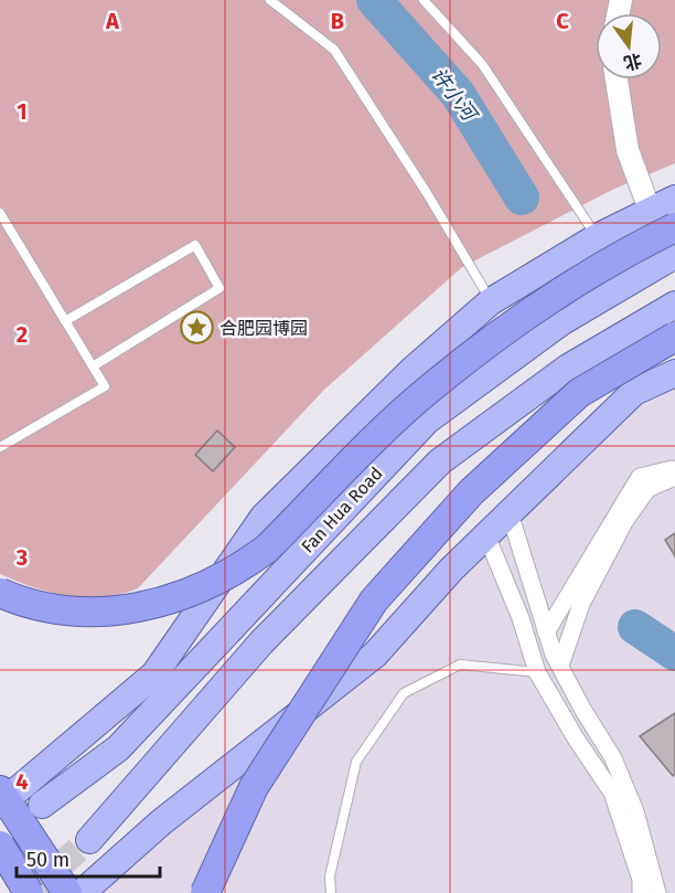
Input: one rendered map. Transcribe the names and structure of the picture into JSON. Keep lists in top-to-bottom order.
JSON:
{
  "streets": {
    "main road": ["Fan Hua Road"]
  },
  "water": ["许小河"],
  "places": {
    "place": ["合肥园博园"]
  },
  "scale_bar": "50 m",
  "north": "bottom",
  "grid": {
    "columns": ["A", "B", "C"],
    "rows": [
      "1",
      "2",
      "3",
      "4"
    ]
  }
}
